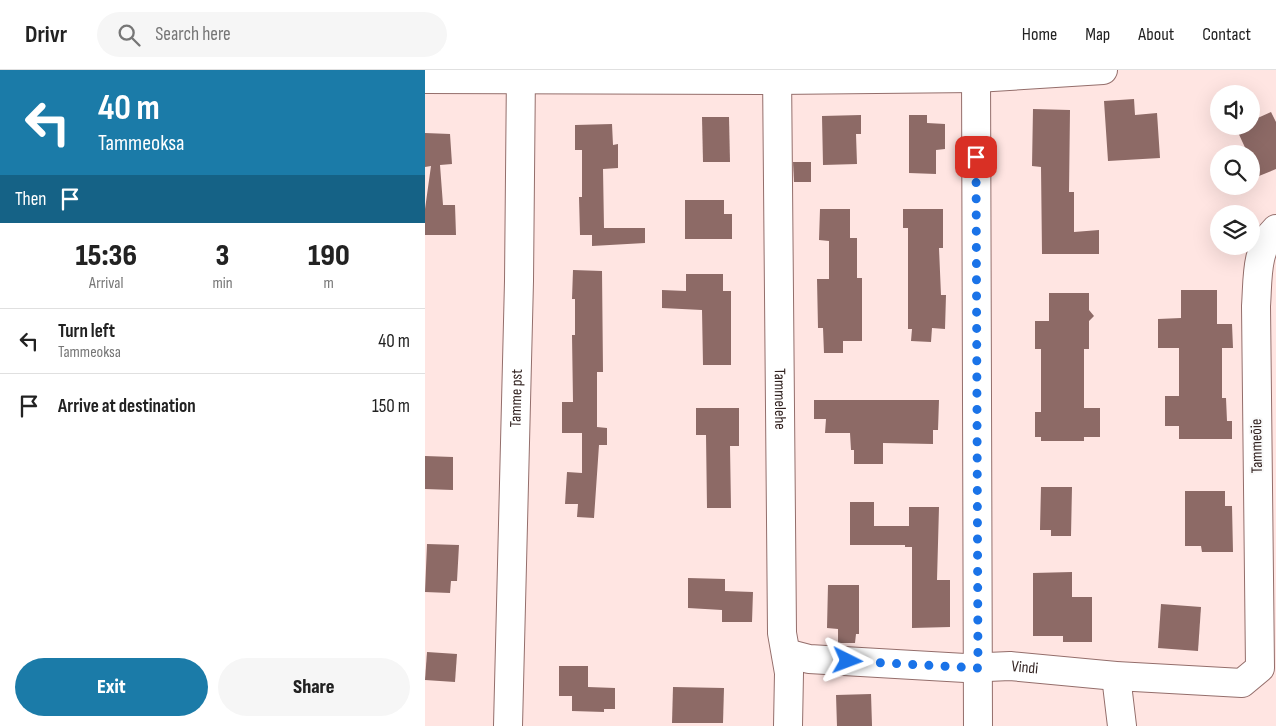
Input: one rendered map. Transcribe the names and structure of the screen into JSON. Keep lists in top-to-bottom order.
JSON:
{
  "streets": {
    "street": [
      "Tamme pst",
      "Tammelehe",
      "Tammeõie",
      "Vindi"
    ]
  },
  "crossings": [
    ["Tammelehe", "Vindi"],
    ["Tammeõie", "Vindi"]
  ],
  "page": {
    "header": "Drivr",
    "search": "Search here",
    "nav": [
      "Home",
      "Map",
      "About",
      "Contact"
    ],
    "turn": ["40 m", "Tammeoksa"],
    "then": "Then",
    "eta": [
      "15:36",
      "Arrival",
      "3",
      "min",
      "190",
      "m"
    ],
    "list": [
      {
        "name": "Turn left",
        "note": "Tammeoksa",
        "value": "40 m"
      },
      {
        "name": "Arrive at destination",
        "value": "150 m"
      }
    ],
    "buttons": ["Exit", "Share"]
  }
}
